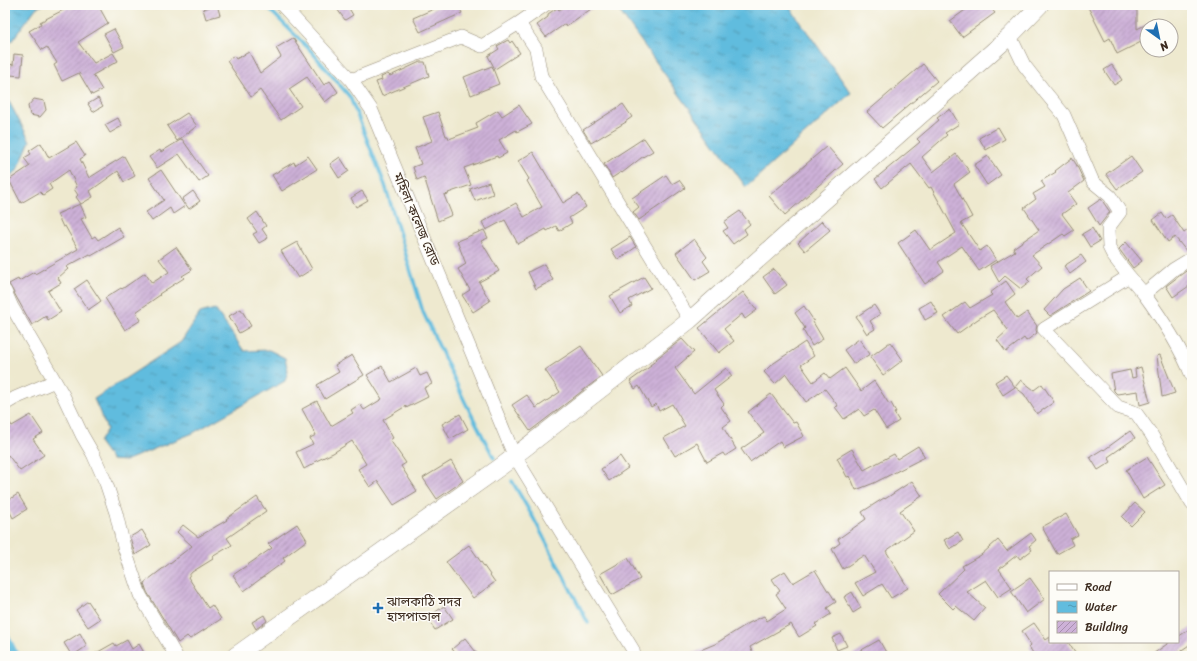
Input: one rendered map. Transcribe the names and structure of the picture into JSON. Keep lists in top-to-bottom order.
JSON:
{
  "streets": {
    "street": ["মহিলা কলেজ রোড"]
  },
  "places": {
    "health": ["ঝালকাঠি সদর হাসপাতাল"]
  },
  "legend": ["Road", "Water", "Building"],
  "north": "bottom right"
}
